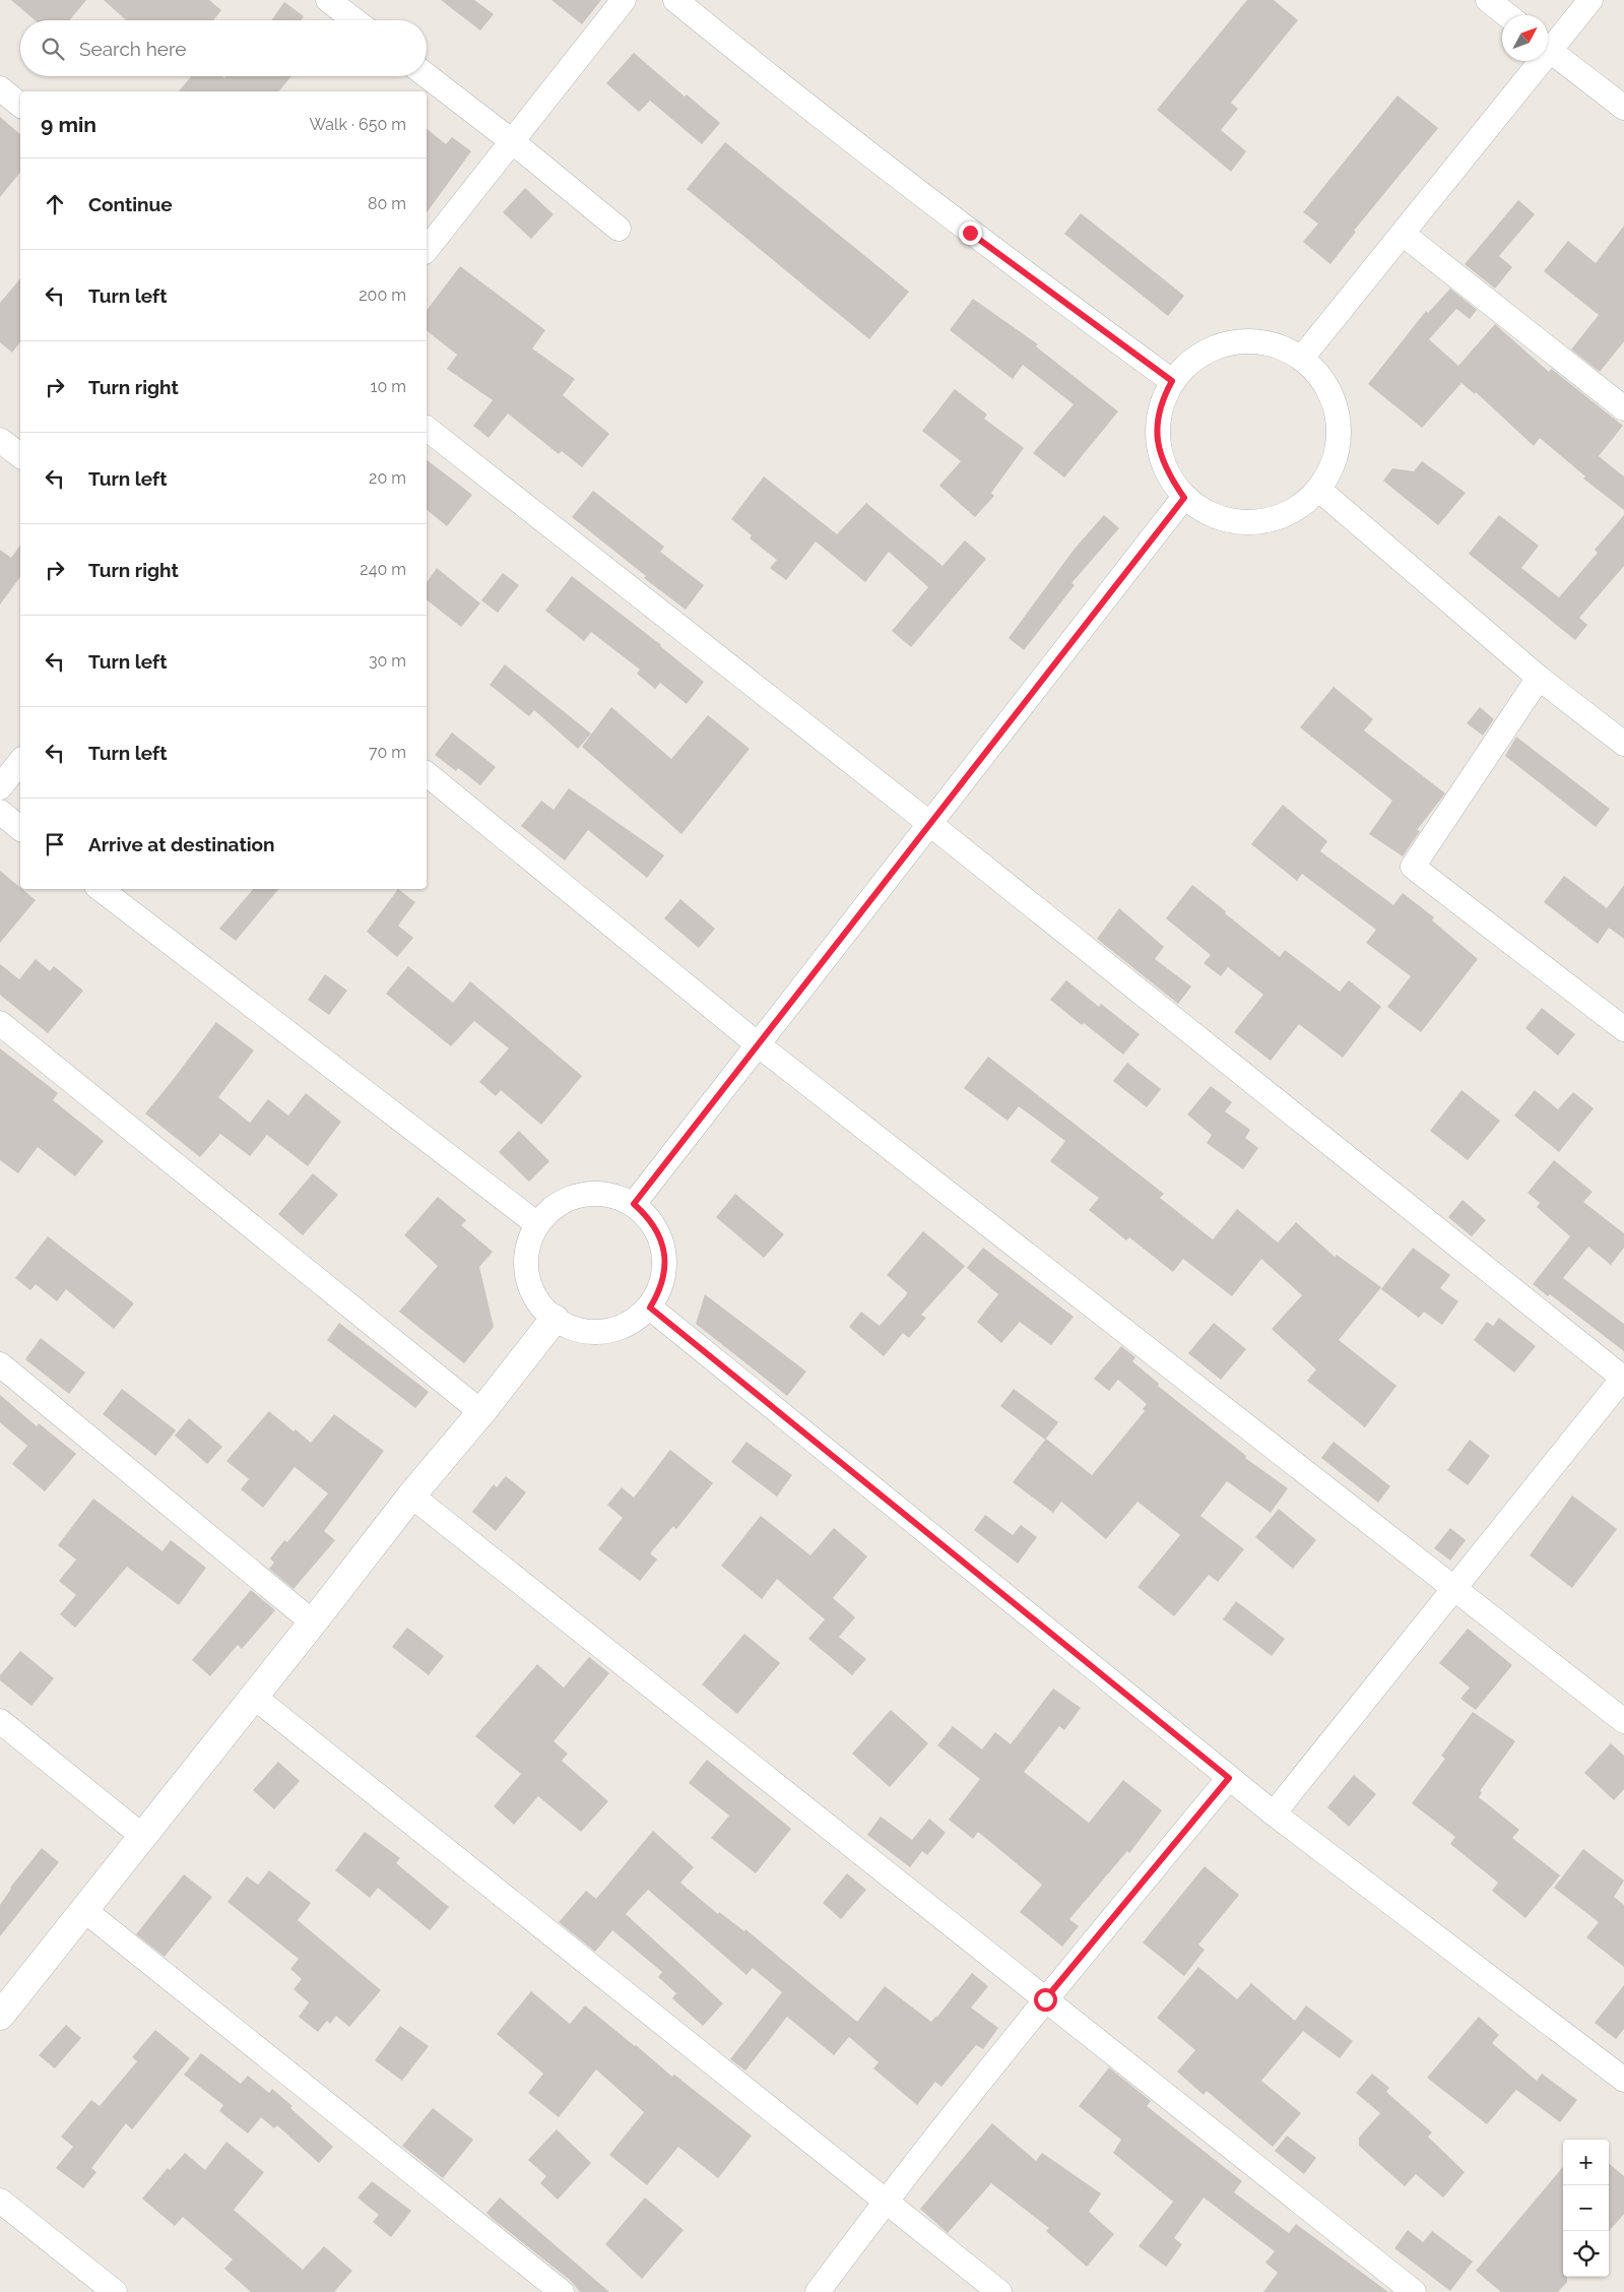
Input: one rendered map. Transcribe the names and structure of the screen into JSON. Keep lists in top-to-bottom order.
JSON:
{
  "north": "top right",
  "page": {
    "search": "Search here",
    "heading": ["9 min", "Walk · 650 m"],
    "list": [
      ["Continue", "80 m"],
      ["Turn left", "200 m"],
      ["Turn right", "10 m"],
      ["Turn left", "20 m"],
      ["Turn right", "240 m"],
      ["Turn left", "30 m"],
      ["Turn left", "70 m"],
      "Arrive at destination"
    ],
    "map_buttons": ["+", "−"]
  }
}
